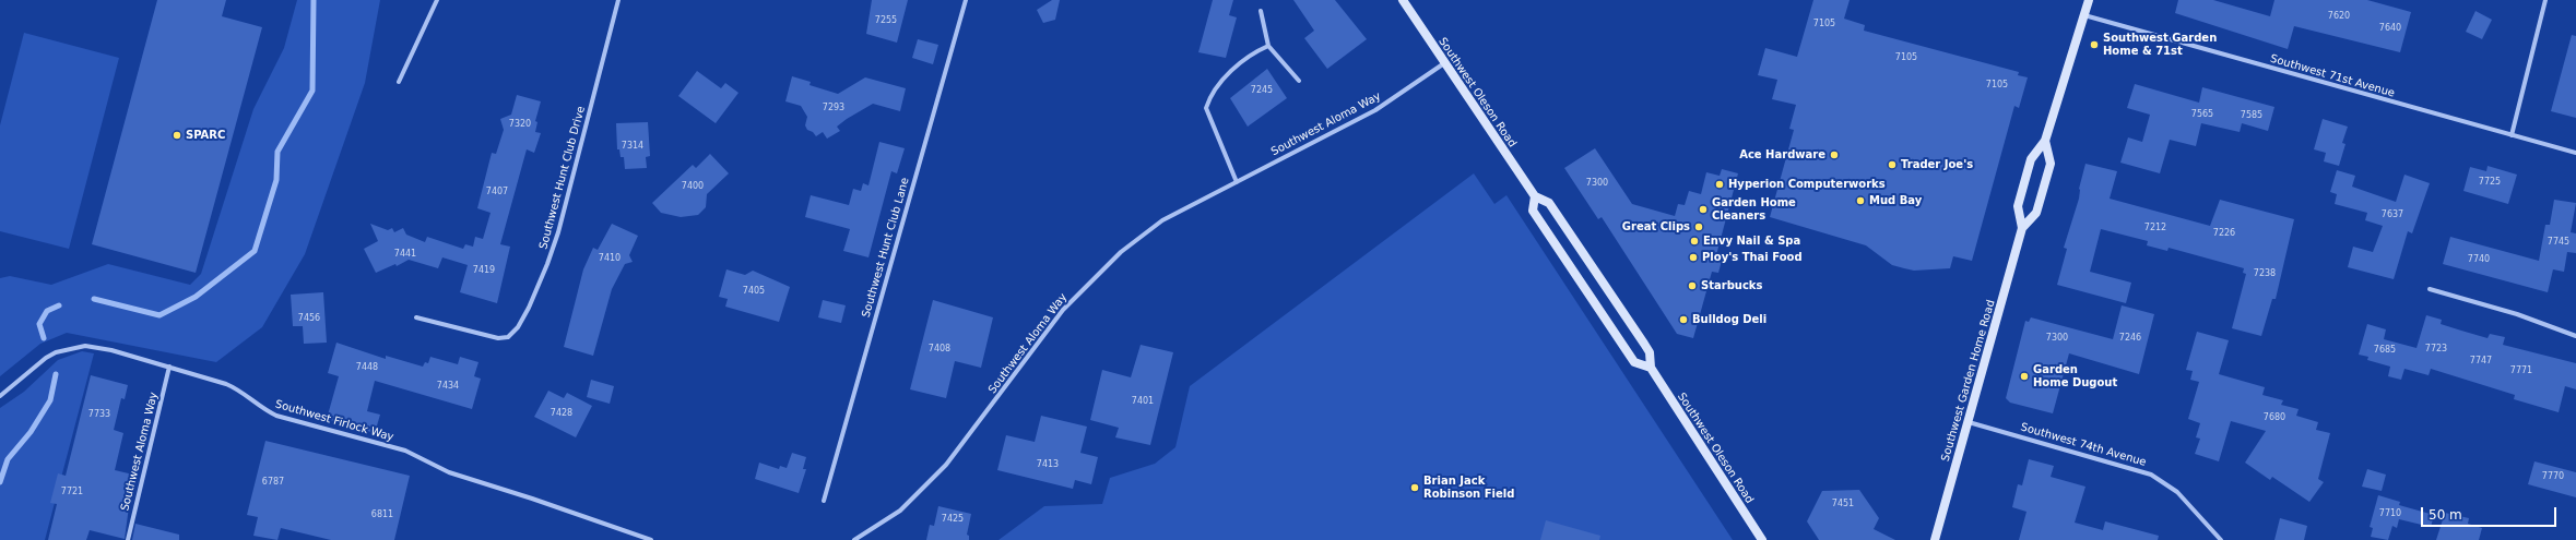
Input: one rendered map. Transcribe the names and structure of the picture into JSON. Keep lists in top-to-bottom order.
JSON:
{
  "streets": {
    "main road": ["Southwest Oleson Road", "Southwest Garden Home Road"],
    "street": [
      "Southwest 71st Avenue",
      "Southwest Aloma Way",
      "Southwest Hunt Club Drive",
      "Southwest Hunt Club Lane",
      "Southwest Firlock Way",
      "Southwest 74th Avenue"
    ]
  },
  "crossings": [
    ["Southwest 71st Avenue", "Southwest Garden Home Road"],
    ["Southwest Oleson Road", "Southwest Aloma Way"],
    ["Southwest Aloma Way", "Southwest Firlock Way"],
    ["Southwest Garden Home Road", "Southwest 74th Avenue"]
  ],
  "places": [
    "Southwest Garden Home & 71st",
    "SPARC",
    "Ace Hardware",
    "Trader Joe's",
    "Hyperion Computerworks",
    "Mud Bay",
    "Garden Home Cleaners",
    "Great Clips",
    "Envy Nail & Spa",
    "Ploy's Thai Food",
    "Starbucks",
    "Bulldog Deli",
    "Garden Home Dugout",
    "Brian Jack Robinson Field"
  ],
  "house_numbers": [
    "7620",
    "7255",
    "7105",
    "7640",
    "7105",
    "7105",
    "7245",
    "7293",
    "7565",
    "7585",
    "7320",
    "7314",
    "7725",
    "7300",
    "7400",
    "7407",
    "7637",
    "7212",
    "7226",
    "7745",
    "7441",
    "7410",
    "7740",
    "7419",
    "7238",
    "7405",
    "7456",
    "7300",
    "7246",
    "7408",
    "7723",
    "7685",
    "7747",
    "7448",
    "7771",
    "7434",
    "7401",
    "7428",
    "7733",
    "7680",
    "7413",
    "7770",
    "6787",
    "7721",
    "7451",
    "7710",
    "6811",
    "7425"
  ],
  "scale_bar": "50 m"
}
